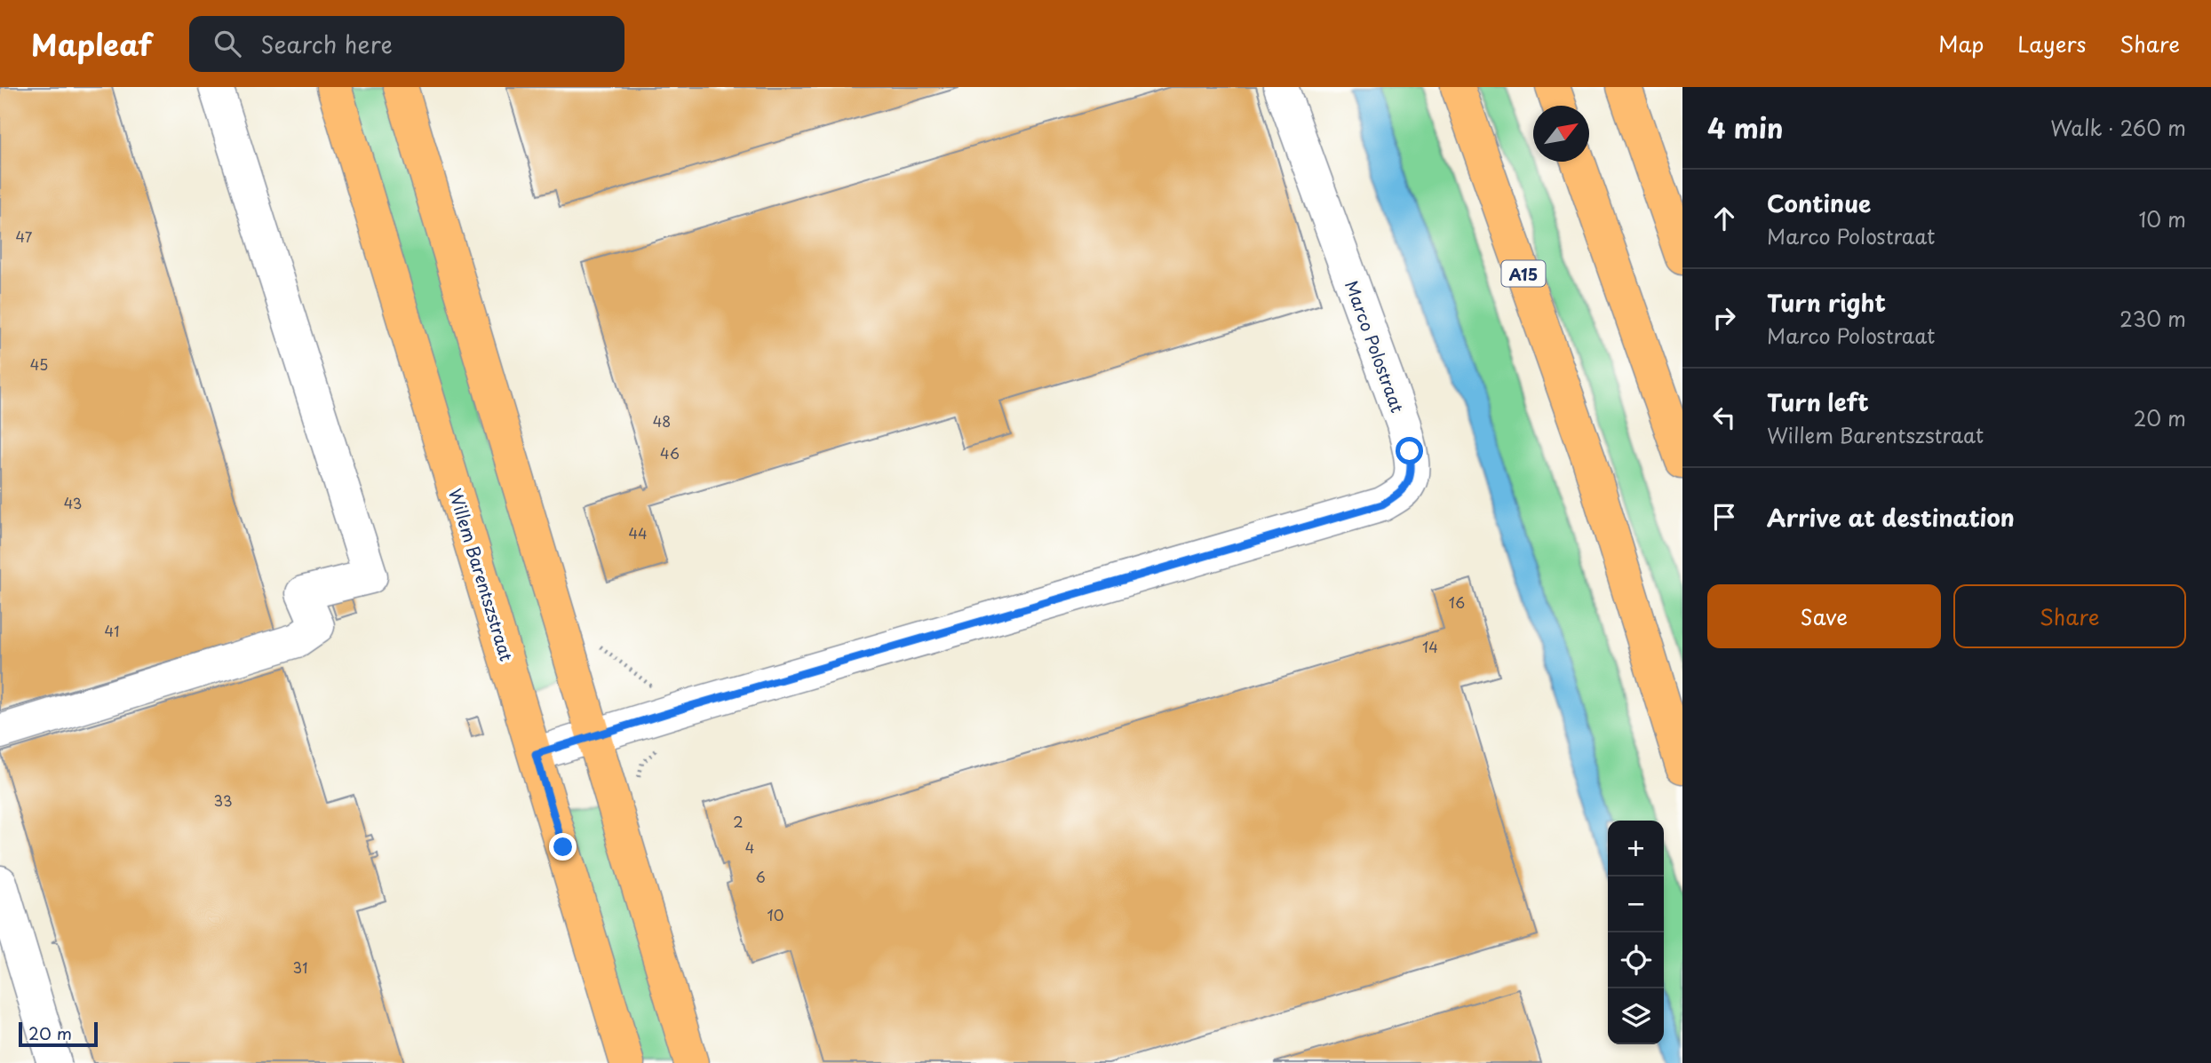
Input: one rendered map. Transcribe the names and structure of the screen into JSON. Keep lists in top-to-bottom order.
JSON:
{
  "streets": {
    "main road": ["A15", "Willem Barentszstraat"],
    "street": ["Marco Polostraat"]
  },
  "crossings": [
    ["Marco Polostraat", "Willem Barentszstraat"]
  ],
  "house_numbers": [
    "47",
    "45",
    "48",
    "46",
    "43",
    "44",
    "16",
    "41",
    "14",
    "33",
    "2",
    "4",
    "6",
    "10",
    "31"
  ],
  "scale_bar": "20 m",
  "north": "top right",
  "page": {
    "header": "Mapleaf",
    "search": "Search here",
    "nav": ["Map", "Layers", "Share"],
    "heading": ["4 min", "Walk · 260 m"],
    "list": [
      ["Continue", "Marco Polostraat", "10 m"],
      ["Turn right", "Marco Polostraat", "230 m"],
      ["Turn left", "Willem Barentszstraat", "20 m"],
      "Arrive at destination"
    ],
    "buttons": ["Save", "Share"],
    "map_buttons": ["+", "−"],
    "scale": "20 m"
  }
}
